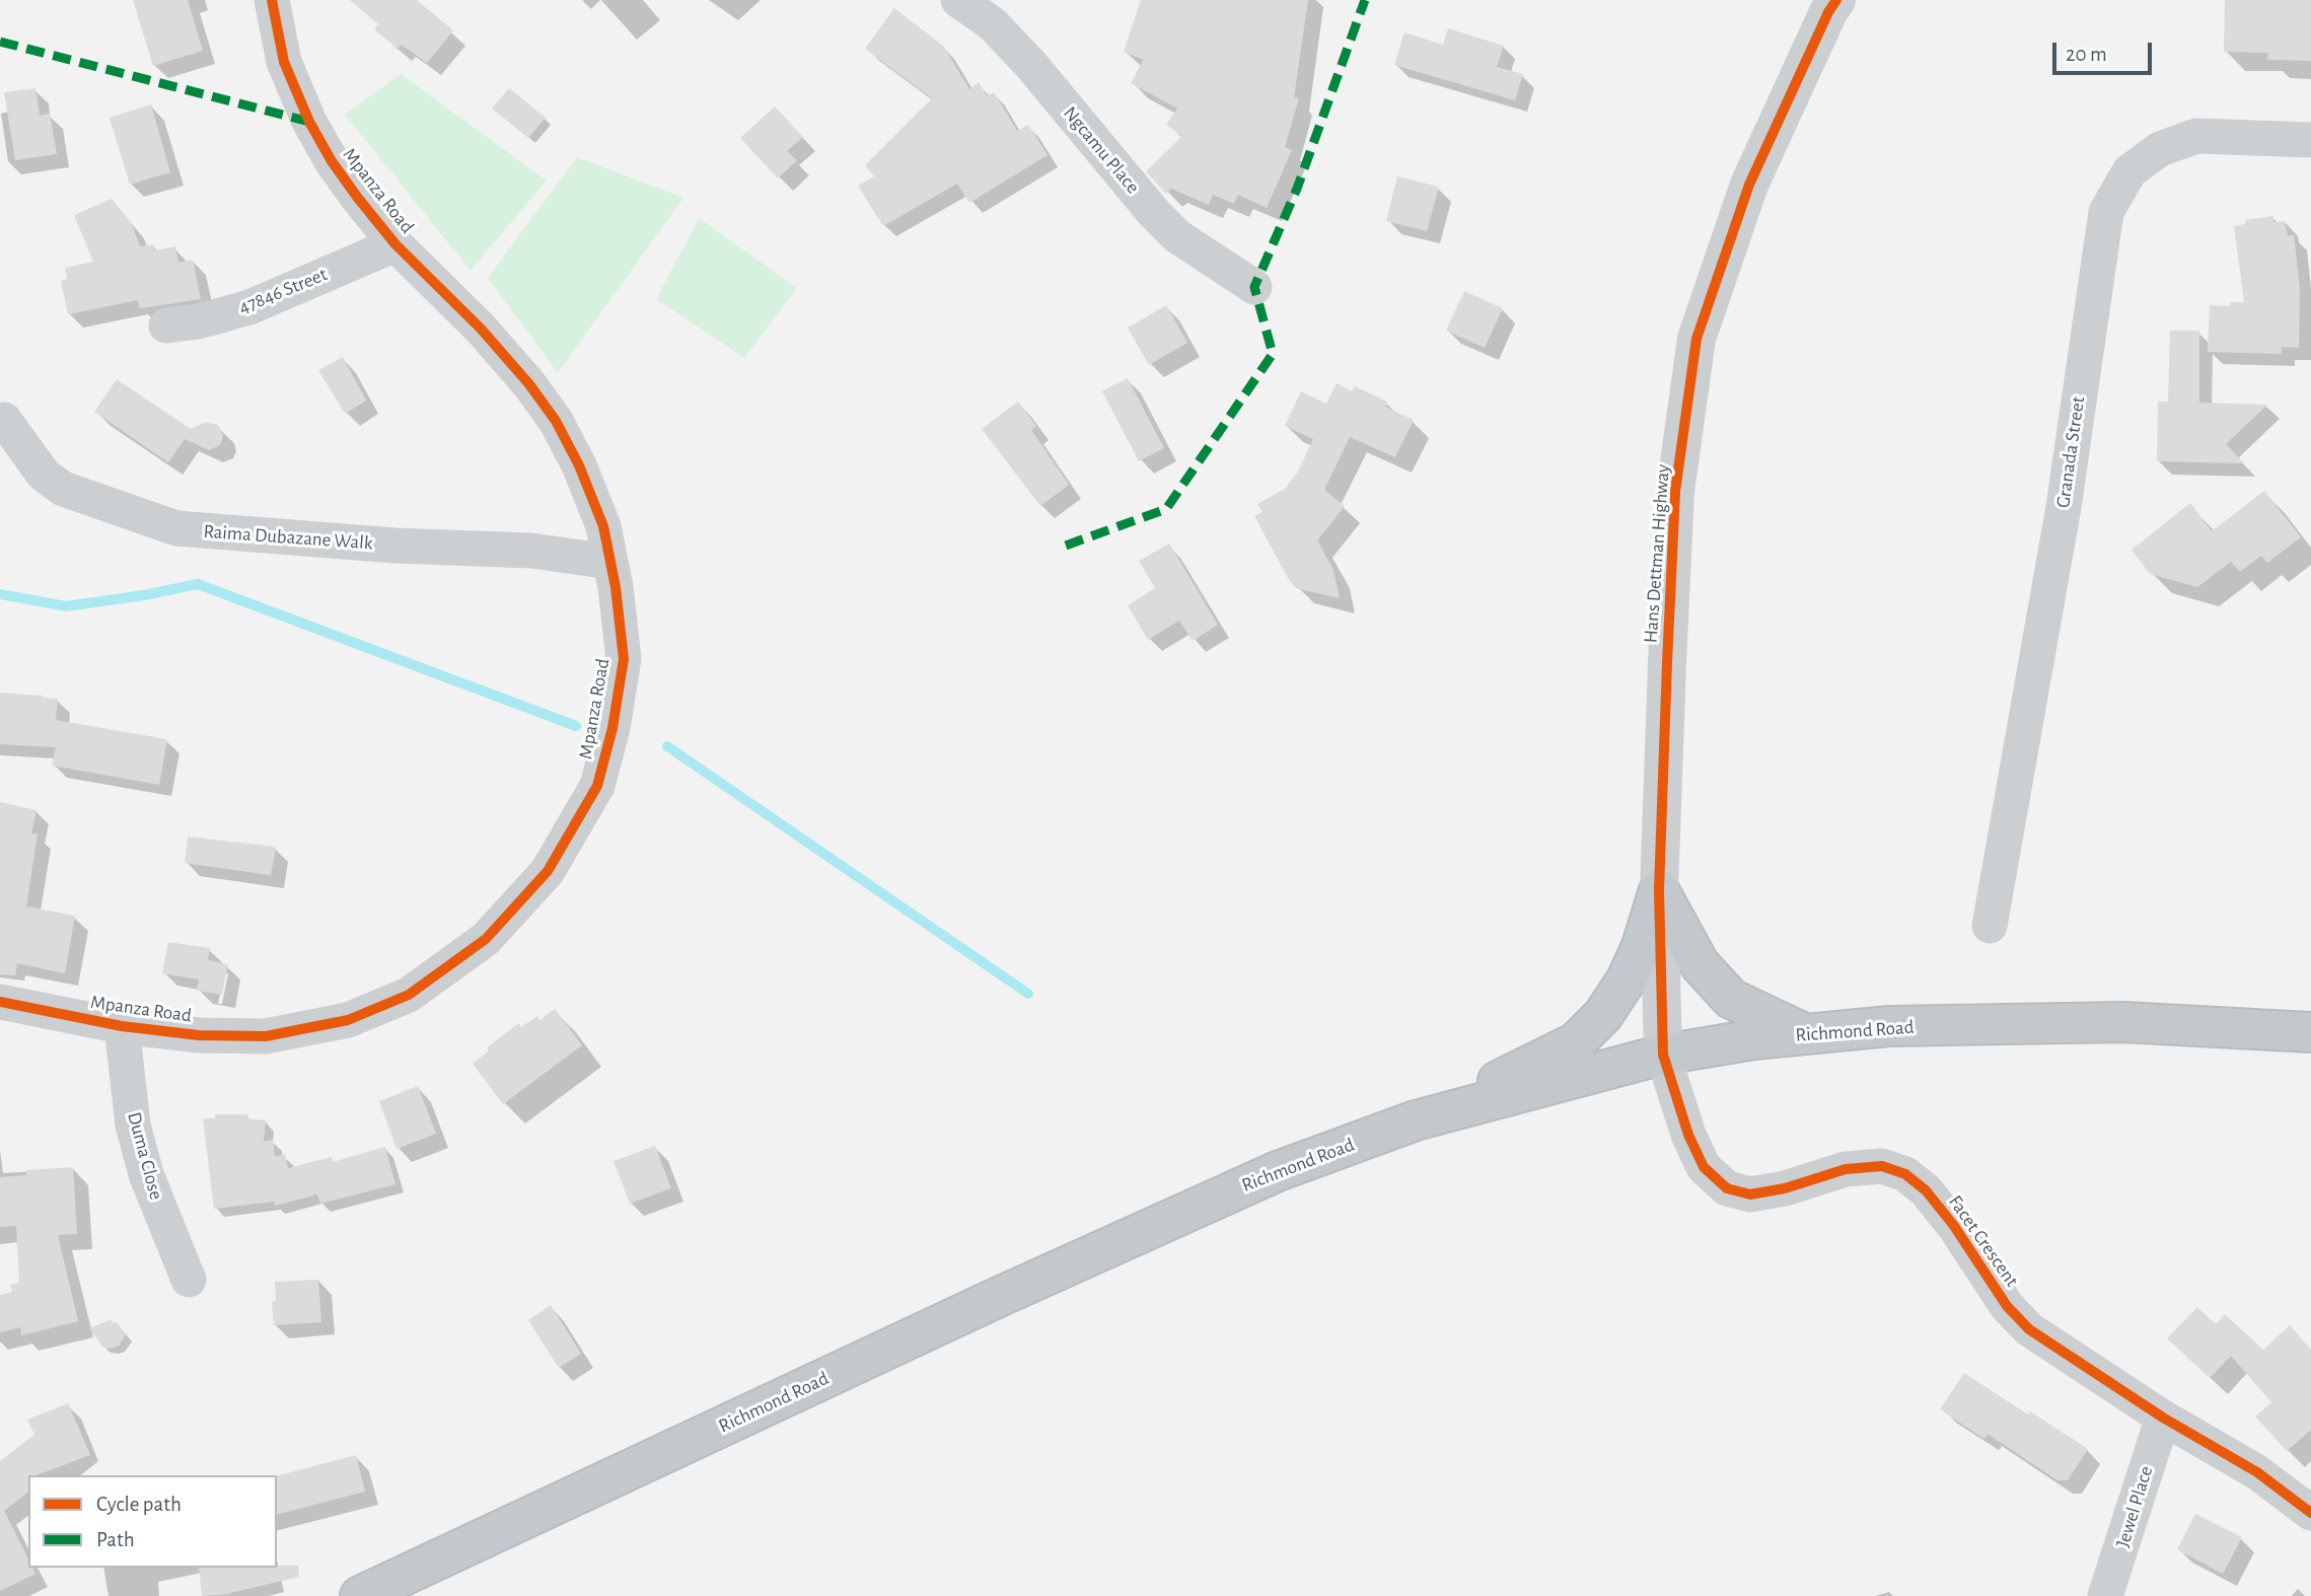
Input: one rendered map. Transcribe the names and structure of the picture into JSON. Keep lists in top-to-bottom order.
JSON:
{
  "streets": {
    "highway": ["Richmond Road"],
    "street": [
      "Ngcamu Place",
      "Mpanza Road",
      "47846 Street",
      "Granada Street",
      "Raima Dubazane Walk",
      "Hans Dettman Highway",
      "Duma Close",
      "Facet Crescent",
      "Jewel Place"
    ]
  },
  "crossings": [
    ["Mpanza Road", "47846 Street"],
    ["Mpanza Road", "Raima Dubazane Walk"],
    ["Mpanza Road", "Duma Close"],
    ["Hans Dettman Highway", "Richmond Road"],
    ["Hans Dettman Highway", "Facet Crescent"],
    ["Richmond Road", "Facet Crescent"],
    ["Facet Crescent", "Jewel Place"]
  ],
  "legend": ["Cycle path", "Path"],
  "scale_bar": "20 m"
}
